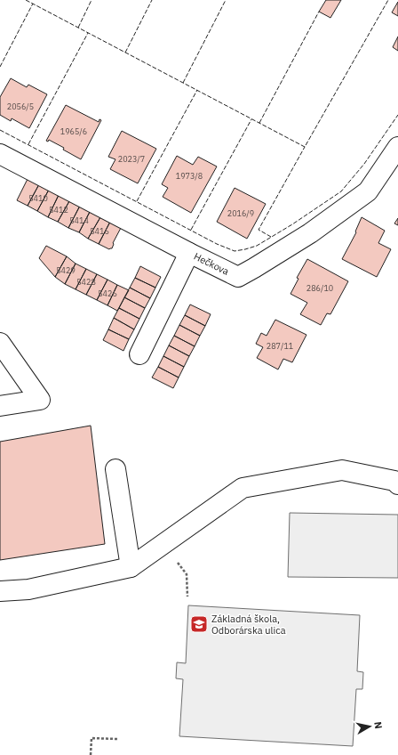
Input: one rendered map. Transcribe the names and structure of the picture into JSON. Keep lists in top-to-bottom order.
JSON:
{
  "streets": {
    "street": ["Hečkova"]
  },
  "places": {
    "school or university": ["Základná škola, Odborárska ulica"]
  },
  "house_numbers": [
    "2056/5",
    "1965/6",
    "2023/7",
    "1973/8",
    "5410",
    "5412",
    "2016/9",
    "5414",
    "5416",
    "5429",
    "5428",
    "286/10",
    "5426",
    "287/11"
  ],
  "north": "right"
}
